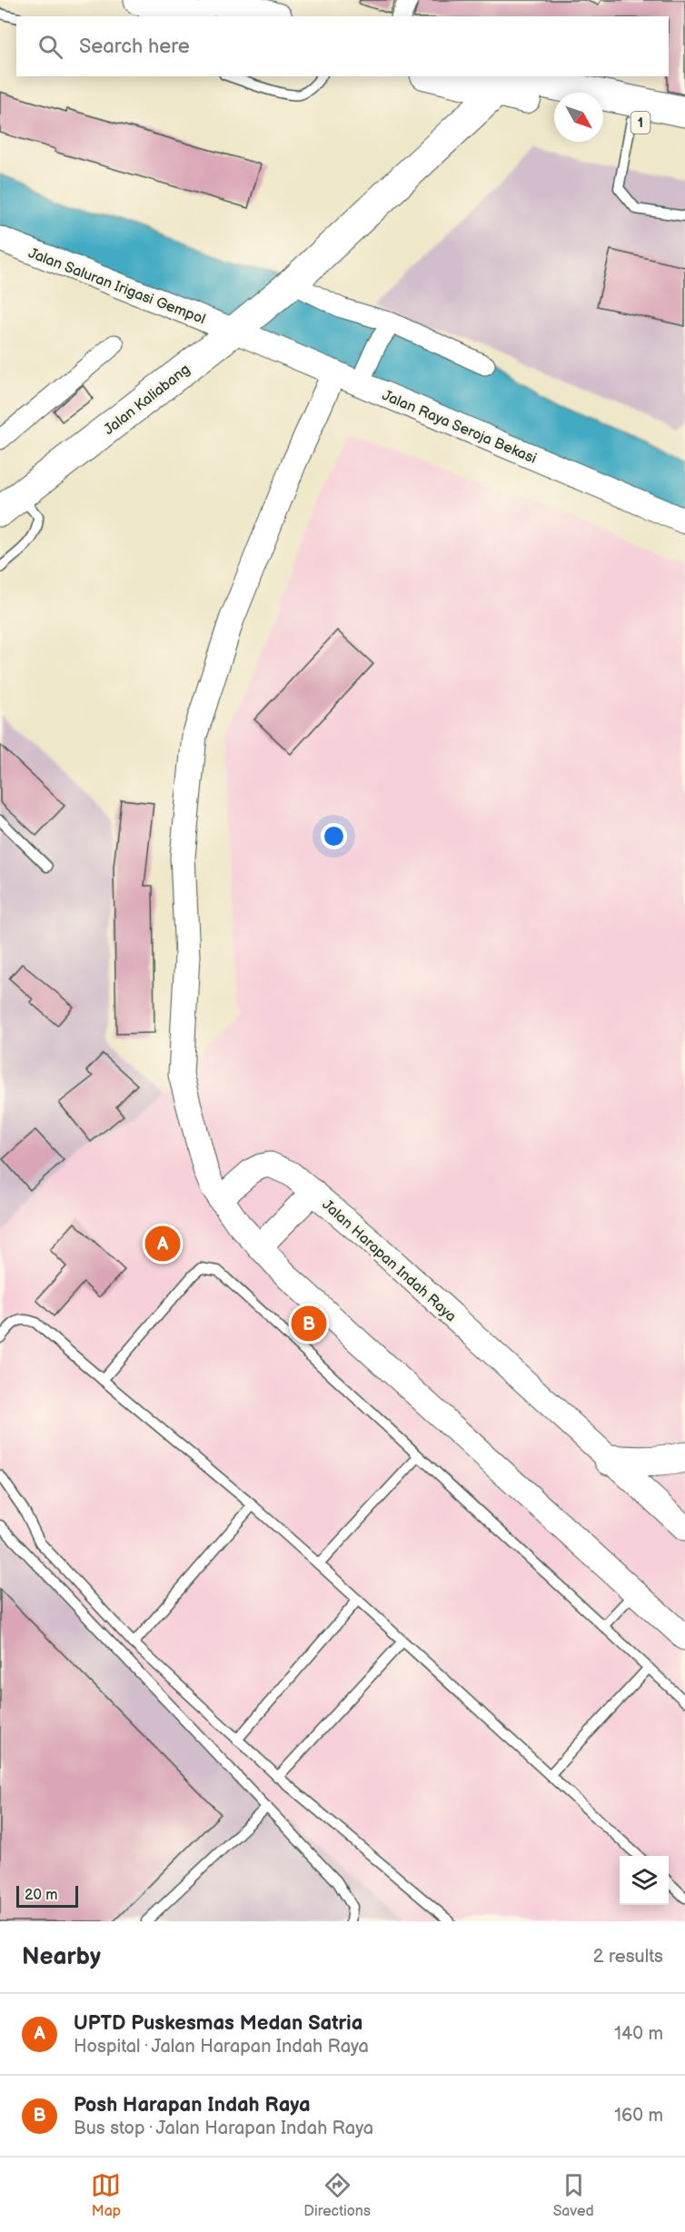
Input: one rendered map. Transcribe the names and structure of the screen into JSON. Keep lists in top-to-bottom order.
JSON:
{
  "streets": {
    "main road": ["1", "Jalan Kaliabang"],
    "street": ["Jalan Saluran Irigasi Gempol", "Jalan Raya Seroja Bekasi", "Jalan Harapan Indah Raya"]
  },
  "crossings": [
    ["1", "Jalan Kaliabang"],
    ["Jalan Saluran Irigasi Gempol", "Jalan Kaliabang"],
    ["Jalan Saluran Irigasi Gempol", "Jalan Raya Seroja Bekasi"],
    ["Jalan Kaliabang", "Jalan Raya Seroja Bekasi"]
  ],
  "scale_bar": "20 m",
  "north": "bottom right",
  "page": {
    "search": "Search here",
    "pins": ["A", "B"],
    "scale": "20 m",
    "heading": ["Nearby", "2 results"],
    "list": [
      {
        "mark": "A",
        "name": "UPTD Puskesmas Medan Satria",
        "note": "Hospital · Jalan Harapan Indah Raya",
        "value": "140 m"
      },
      {
        "mark": "B",
        "name": "Posh Harapan Indah Raya",
        "note": "Bus stop · Jalan Harapan Indah Raya",
        "value": "160 m"
      }
    ],
    "nav": ["Map", "Directions", "Saved"]
  }
}
